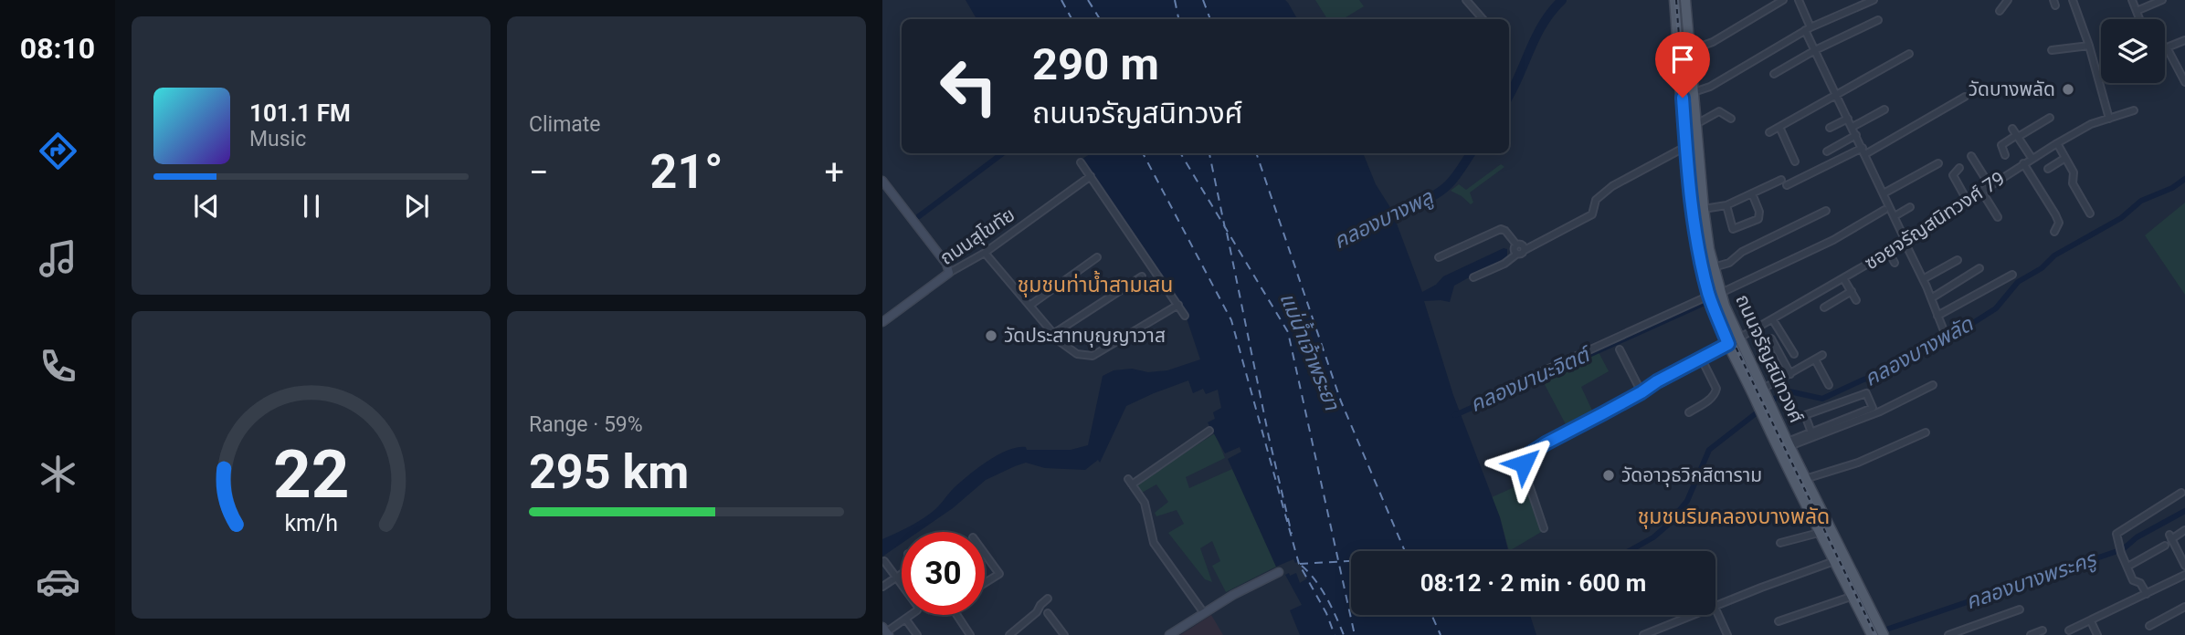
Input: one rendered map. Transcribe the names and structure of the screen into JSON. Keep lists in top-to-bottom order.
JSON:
{
  "streets": {
    "main road": ["ถนนจรัญสนิทวงศ์"],
    "street": ["ซอยจรัญสนิทวงศ์ 79", "ถนนสุโขทัย"]
  },
  "crossings": [
    ["ซอยจรัญสนิทวงศ์ 79", "ถนนจรัญสนิทวงศ์"]
  ],
  "districts": ["ชุมชนท่าน้ำสามเสน", "ชุมชนริมคลองบางพลัด"],
  "water": [
    "คลองบางพลู",
    "แม่น้ำเจ้าพระยา",
    "คลองบางพลัด",
    "คลองมานะจิตต์",
    "คลองบางพระครู"
  ],
  "places": ["วัดบางพลัด", "วัดประสาทบุญญาวาส", "วัดอาวุธวิกสิตาราม"],
  "page": {
    "tabs": "08:10",
    "tile": [
      "Climate",
      ["Range · 59%", "295 km"]
    ],
    "turn": ["290 m", "ถนนจรัญสนิทวงศ์"],
    "song": ["101.1 FM", "Music"],
    "heat": ["−", "21°", "+"],
    "limit": "30",
    "trip": "08:12 · 2 min · 600 m",
    "gauge": ["22", "km/h"]
  }
}
